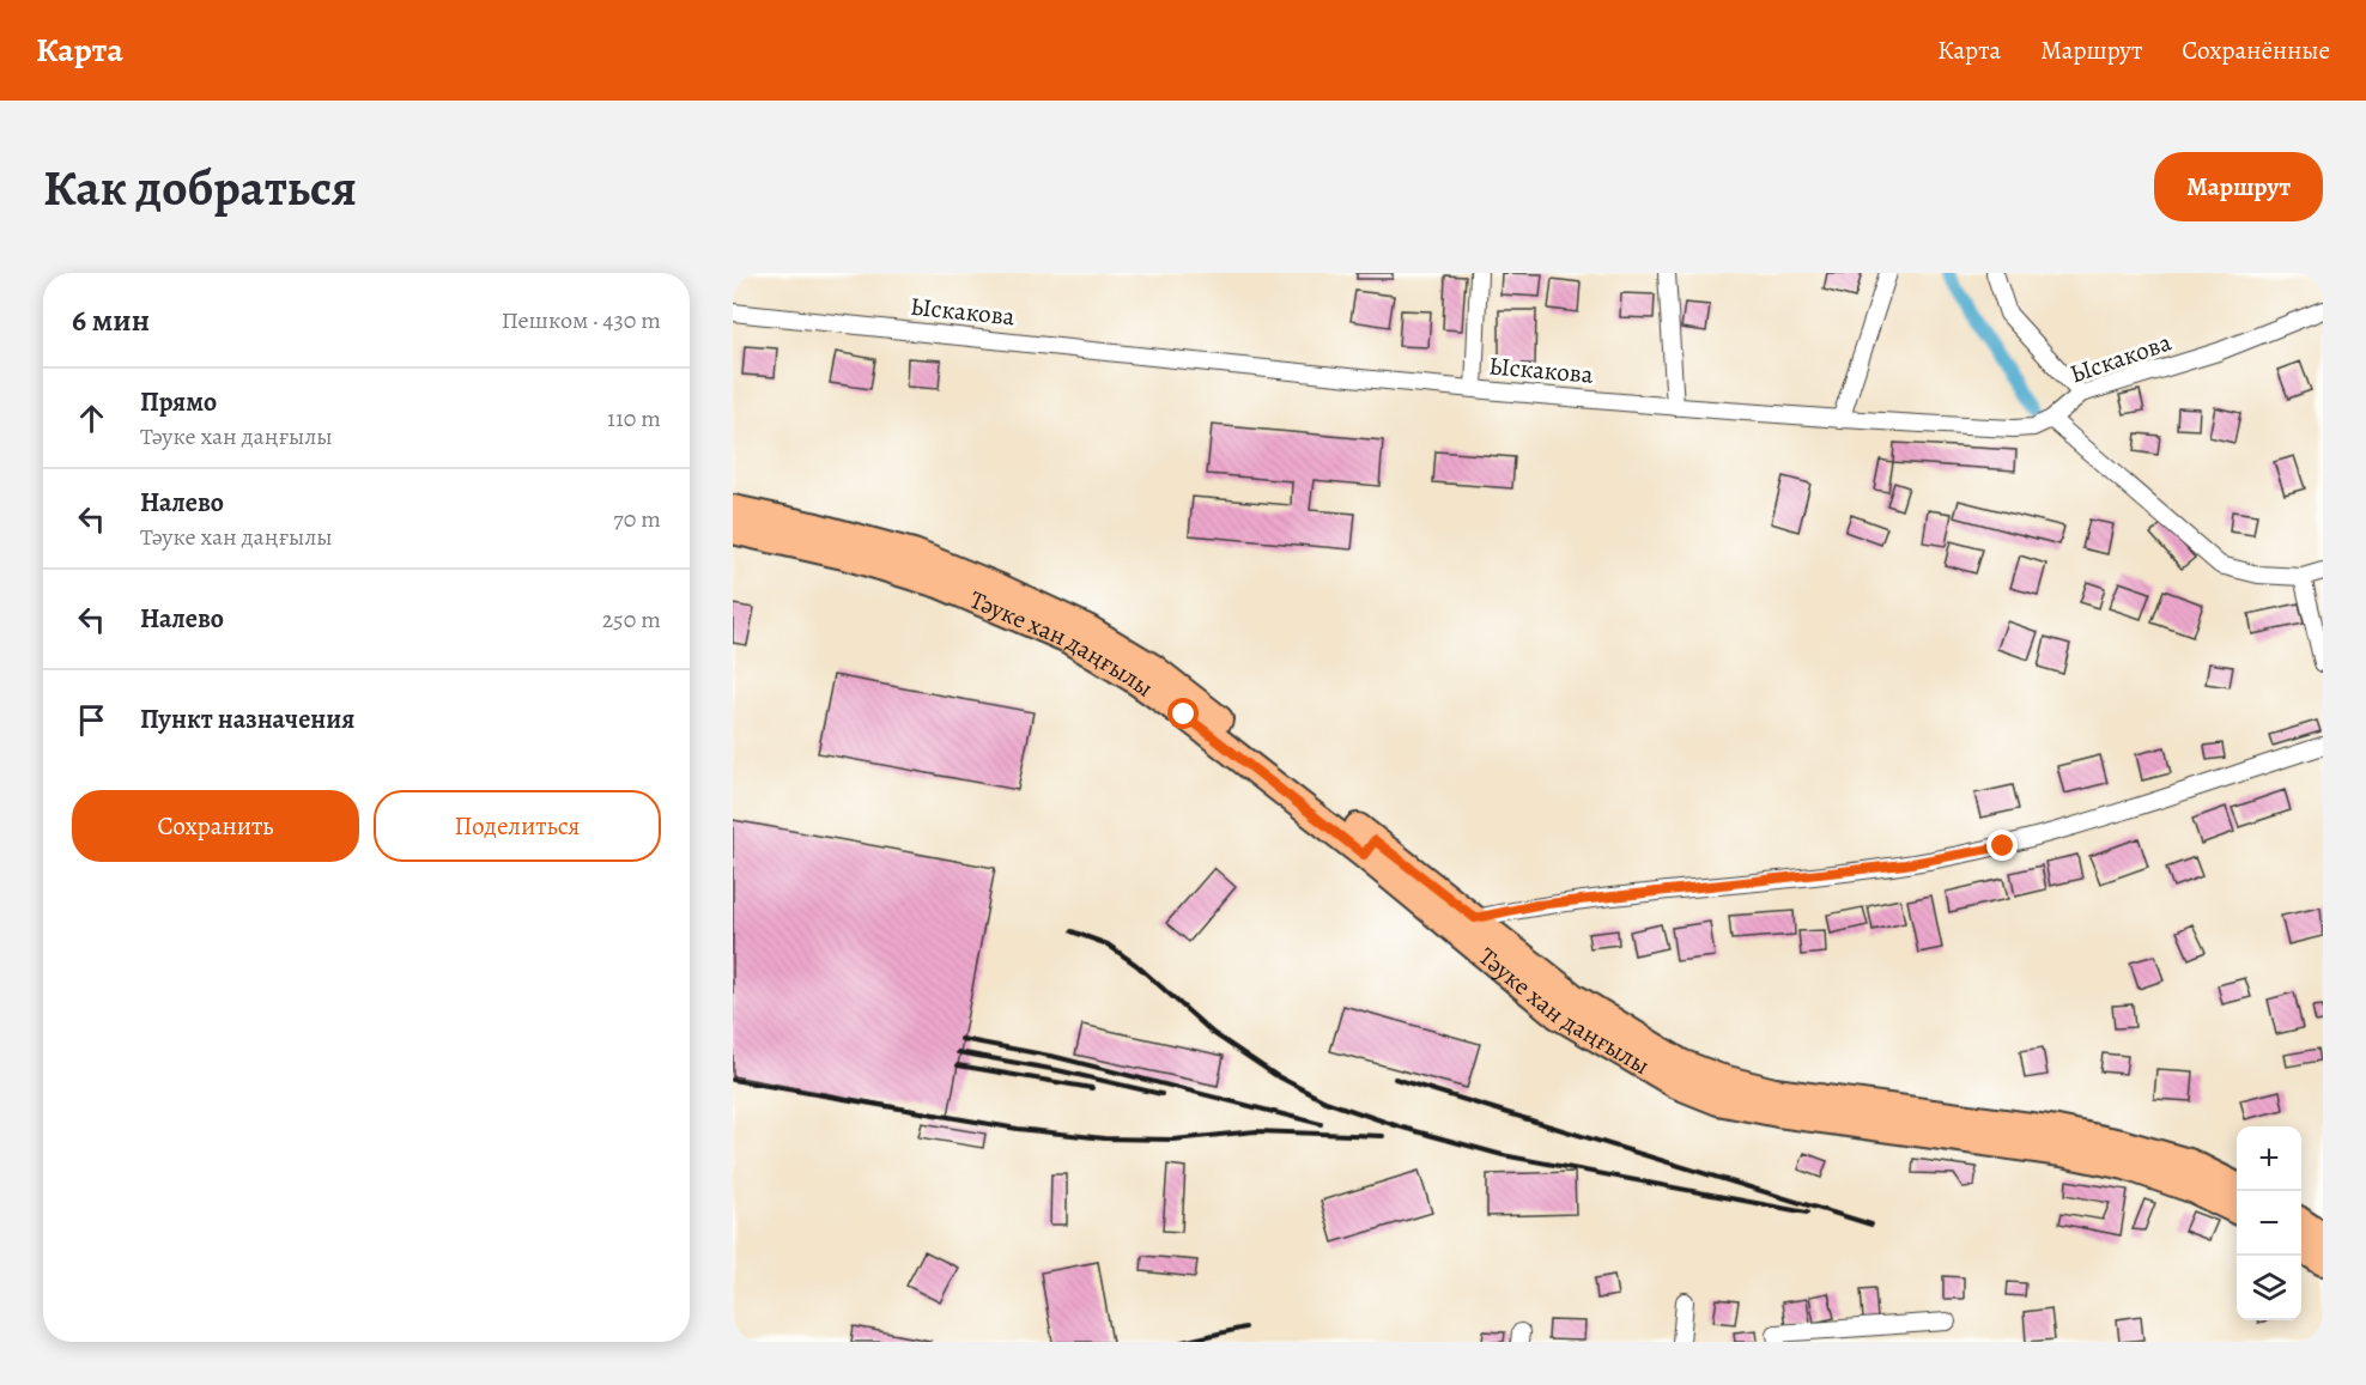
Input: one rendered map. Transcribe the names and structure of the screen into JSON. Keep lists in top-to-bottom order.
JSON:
{
  "streets": {
    "main road": ["Тәуке хан даңғылы"],
    "street": ["Ыскакова"]
  },
  "page": {
    "header": "Карта",
    "nav": ["Карта", "Маршрут", "Сохранённые"],
    "buttons": [
      "Маршрут",
      ["Сохранить", "Поделиться"]
    ],
    "title": "Как добраться",
    "heading": ["6 мин", "Пешком · 430 m"],
    "list": [
      ["Прямо", "Тәуке хан даңғылы", "110 m"],
      ["Налево", "Тәуке хан даңғылы", "70 m"],
      ["Налево", "250 m"],
      "Пункт назначения"
    ],
    "map_buttons": ["+", "−"]
  }
}
